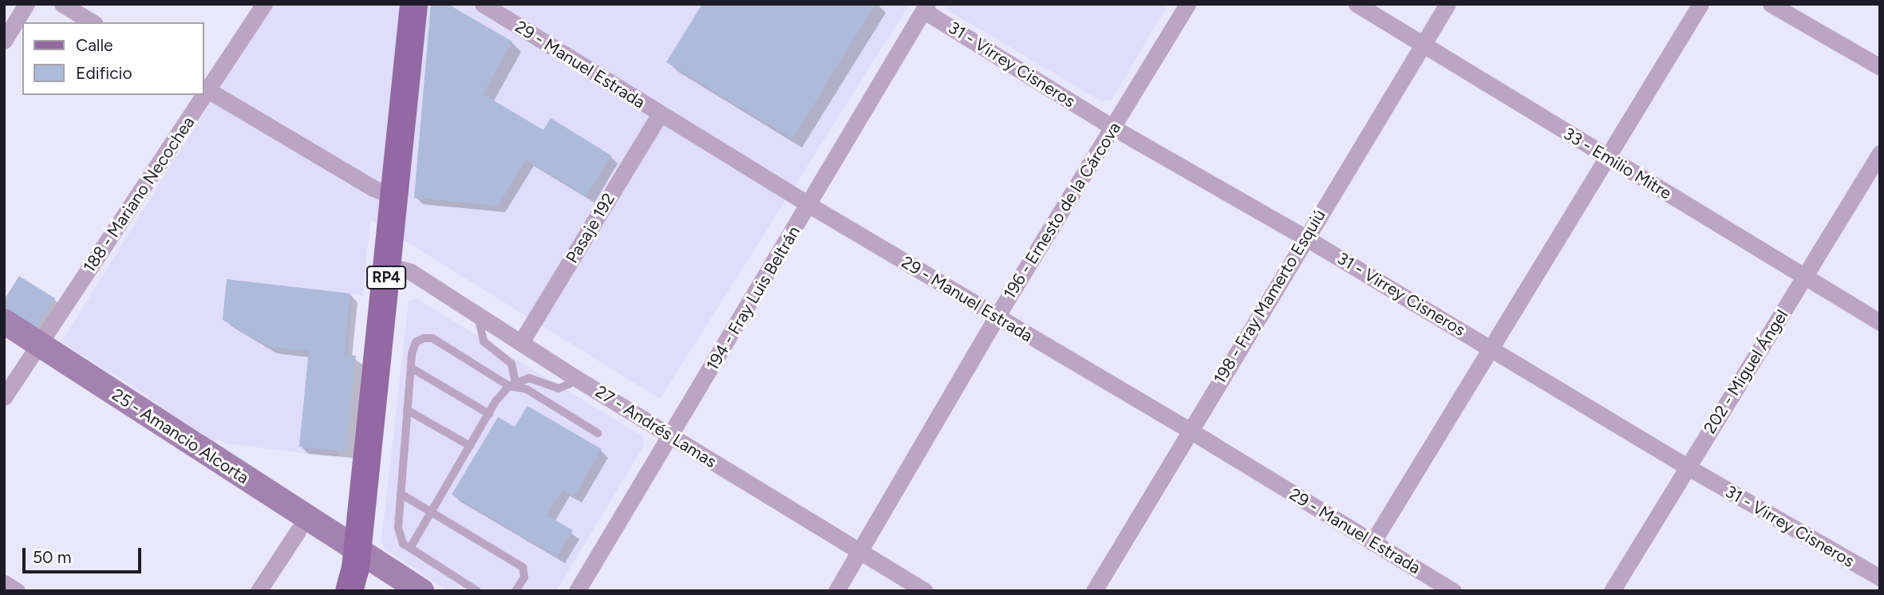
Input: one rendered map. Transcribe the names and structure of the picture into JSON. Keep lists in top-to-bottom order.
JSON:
{
  "streets": {
    "main road": ["RP4", "25 - Amancio Alcorta"],
    "street": [
      "29 - Manuel Estrada",
      "31 - Virrey Cisneros",
      "33 - Emilio Mitre",
      "188 - Mariano Necochea",
      "196 - Ernesto de la Cárcova",
      "Pasaje 192",
      "198 - Fray Mamerto Esquiú",
      "194 - Fray Luis Beltrán",
      "202 - Miguel Ángel",
      "27 - Andrés Lamas"
    ]
  },
  "crossings": [
    ["29 - Manuel Estrada", "196 - Ernesto de la Cárcova"],
    ["29 - Manuel Estrada", "Pasaje 192"],
    ["29 - Manuel Estrada", "198 - Fray Mamerto Esquiú"],
    ["29 - Manuel Estrada", "194 - Fray Luis Beltrán"],
    ["31 - Virrey Cisneros", "196 - Ernesto de la Cárcova"],
    ["31 - Virrey Cisneros", "198 - Fray Mamerto Esquiú"],
    ["31 - Virrey Cisneros", "194 - Fray Luis Beltrán"],
    ["31 - Virrey Cisneros", "202 - Miguel Ángel"],
    ["33 - Emilio Mitre", "198 - Fray Mamerto Esquiú"],
    ["33 - Emilio Mitre", "202 - Miguel Ángel"],
    ["188 - Mariano Necochea", "25 - Amancio Alcorta"],
    ["196 - Ernesto de la Cárcova", "27 - Andrés Lamas"],
    ["Pasaje 192", "27 - Andrés Lamas"],
    ["RP4", "27 - Andrés Lamas"],
    ["RP4", "25 - Amancio Alcorta"],
    ["194 - Fray Luis Beltrán", "27 - Andrés Lamas"]
  ],
  "legend": ["Calle", "Edificio"],
  "scale_bar": "50 m"
}
